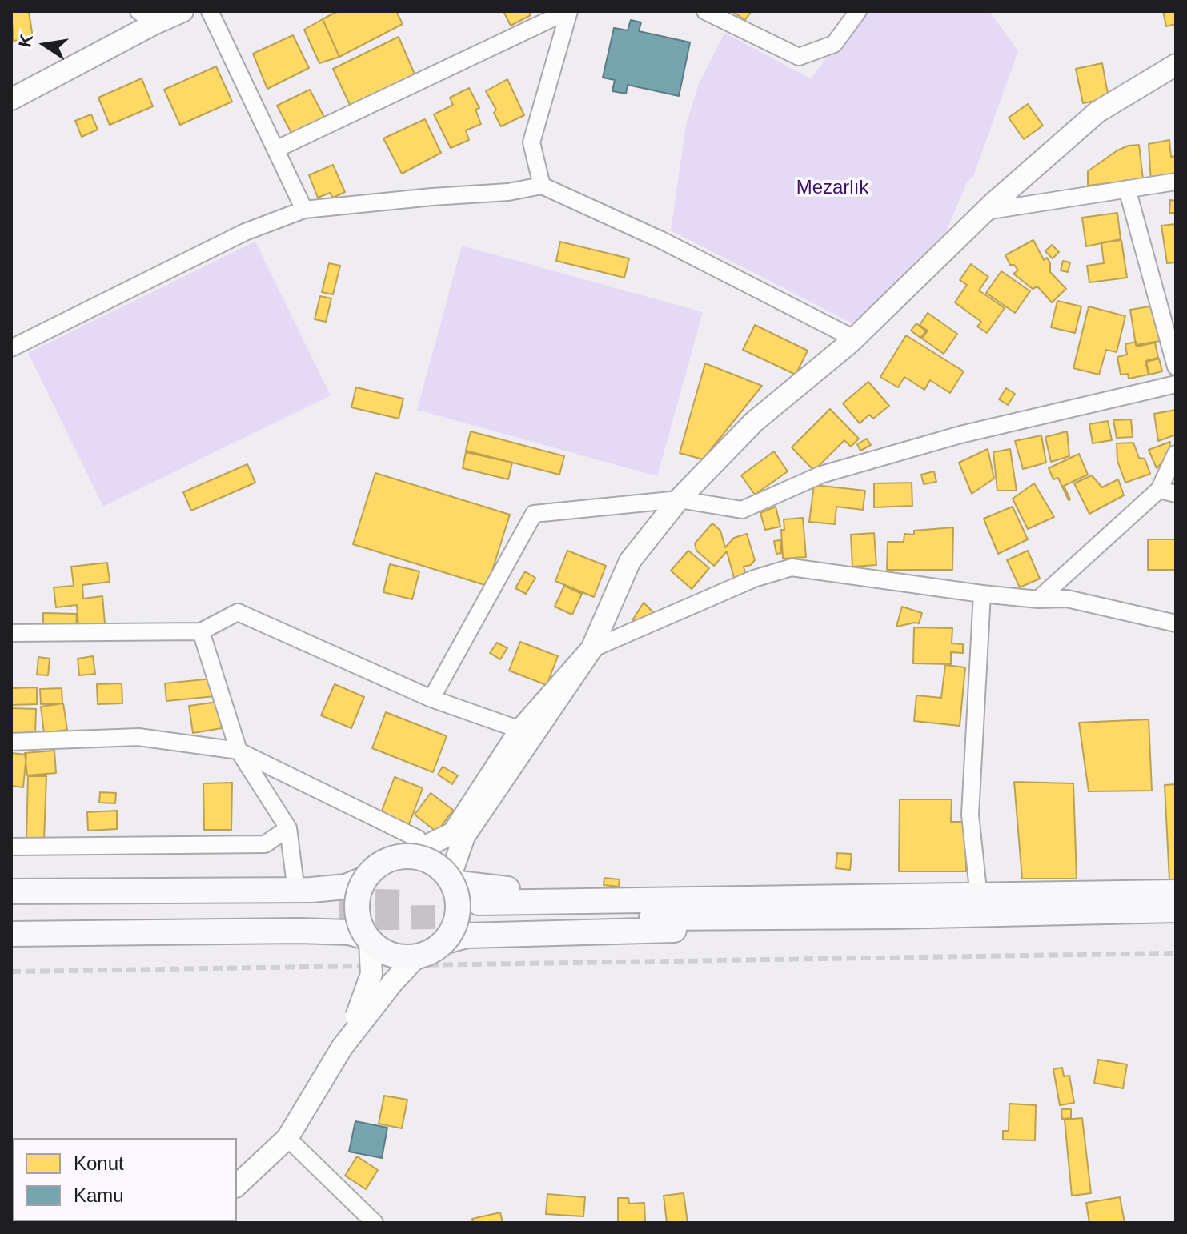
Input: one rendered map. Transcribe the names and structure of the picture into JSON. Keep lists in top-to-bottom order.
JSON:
{
  "parks": ["Mezarlık"],
  "legend": ["Konut", "Kamu"],
  "north": "left"
}
